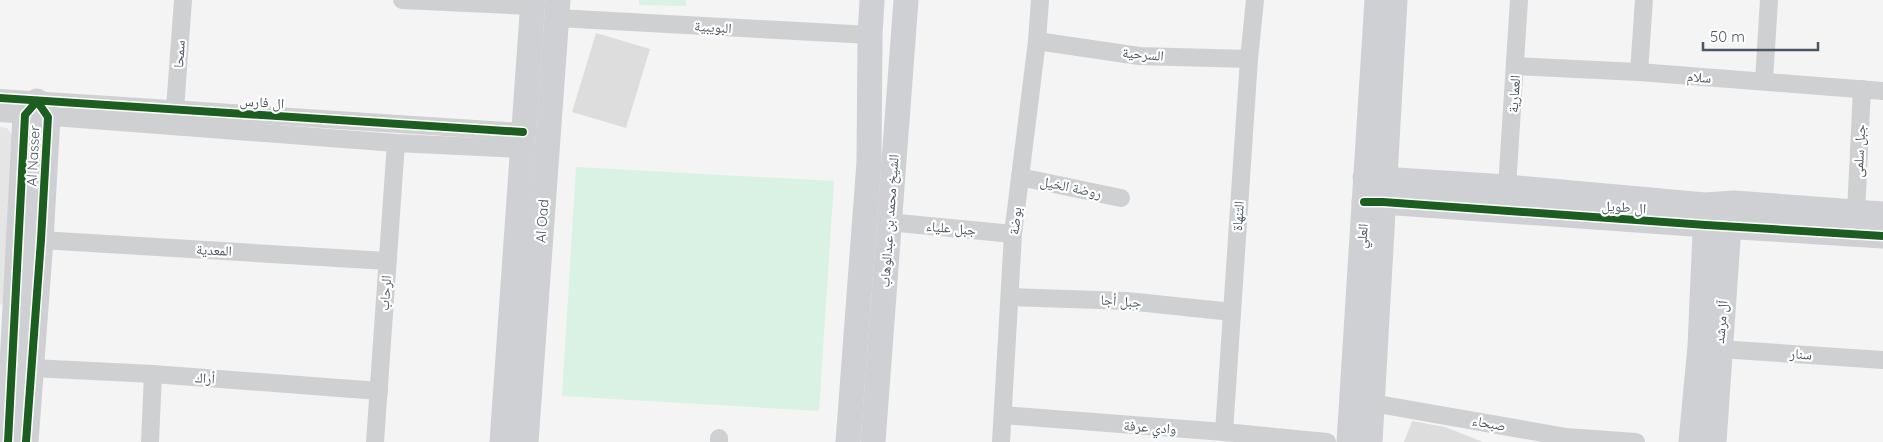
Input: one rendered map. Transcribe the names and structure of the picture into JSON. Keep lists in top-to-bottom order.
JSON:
{
  "streets": {
    "street": [
      "البويبية",
      "سمحا",
      "السرحية",
      "سلام",
      "العمارية",
      "ال فارس",
      "جبل سلمى",
      "Al Nasser",
      "روضة الخيل",
      "ال طويل",
      "التنهاة",
      "Al Oad",
      "الشيخ محمد بن عبدالوهاب",
      "بوضة",
      "جبل علياء",
      "العلي",
      "المعدية",
      "الرحاب",
      "جبل أجا",
      "آل مرشد",
      "سنار",
      "أراك",
      "صبحاء",
      "وادي عرفة"
    ]
  },
  "crossings": [
    ["البويبية", "Al Oad"],
    ["البويبية", "الشيخ محمد بن عبدالوهاب"],
    ["سمحا", "ال فارس"],
    ["السرحية", "التنهاة"],
    ["السرحية", "بوضة"],
    ["سلام", "العمارية"],
    ["سلام", "جبل سلمى"],
    ["العمارية", "ال طويل"],
    ["ال فارس", "Al Nasser"],
    ["ال فارس", "Al Oad"],
    ["ال فارس", "الرحاب"],
    ["جبل سلمى", "ال طويل"],
    ["Al Nasser", "المعدية"],
    ["Al Nasser", "أراك"],
    ["روضة الخيل", "بوضة"],
    ["ال طويل", "العلي"],
    ["ال طويل", "آل مرشد"],
    ["التنهاة", "جبل أجا"],
    ["التنهاة", "وادي عرفة"],
    ["الشيخ محمد بن عبدالوهاب", "جبل علياء"],
    ["بوضة", "جبل علياء"],
    ["بوضة", "جبل أجا"],
    ["بوضة", "وادي عرفة"],
    ["العلي", "صبحاء"],
    ["المعدية", "الرحاب"],
    ["الرحاب", "أراك"],
    ["آل مرشد", "سنار"]
  ],
  "scale_bar": "50 m"
}
